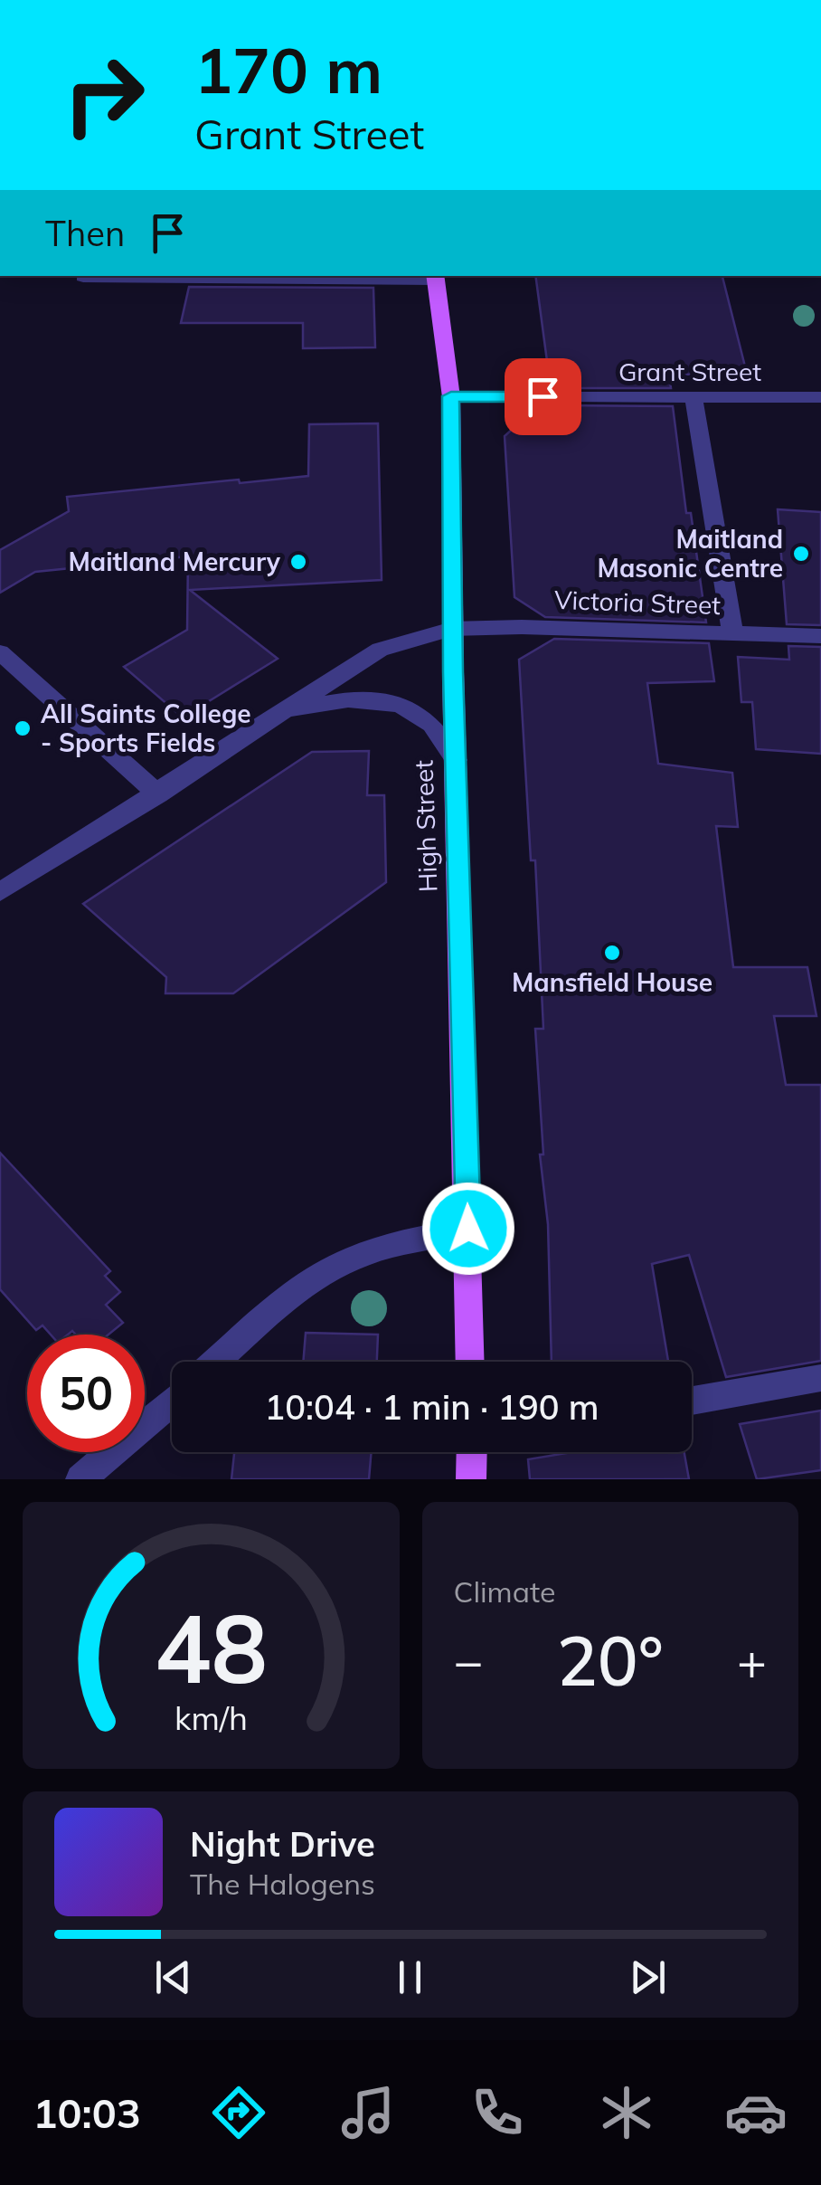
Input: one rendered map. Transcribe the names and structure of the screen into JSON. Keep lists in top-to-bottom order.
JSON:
{
  "streets": {
    "main road": ["High Street"],
    "street": ["Grant Street", "Victoria Street"]
  },
  "crossings": [
    ["Grant Street", "High Street"],
    ["Victoria Street", "High Street"]
  ],
  "places": [
    "Maitland Masonic Centre",
    "Maitland Mercury",
    "All Saints College - Sports Fields",
    "Mansfield House"
  ],
  "page": {
    "turn": ["170 m", "Grant Street"],
    "then": "Then",
    "limit": "50",
    "trip": "10:04 · 1 min · 190 m",
    "tile": "Climate",
    "heat": ["−", "20°", "+"],
    "song": ["Night Drive", "The Halogens"],
    "tabs": "10:03",
    "gauge": ["48", "km/h"]
  }
}
